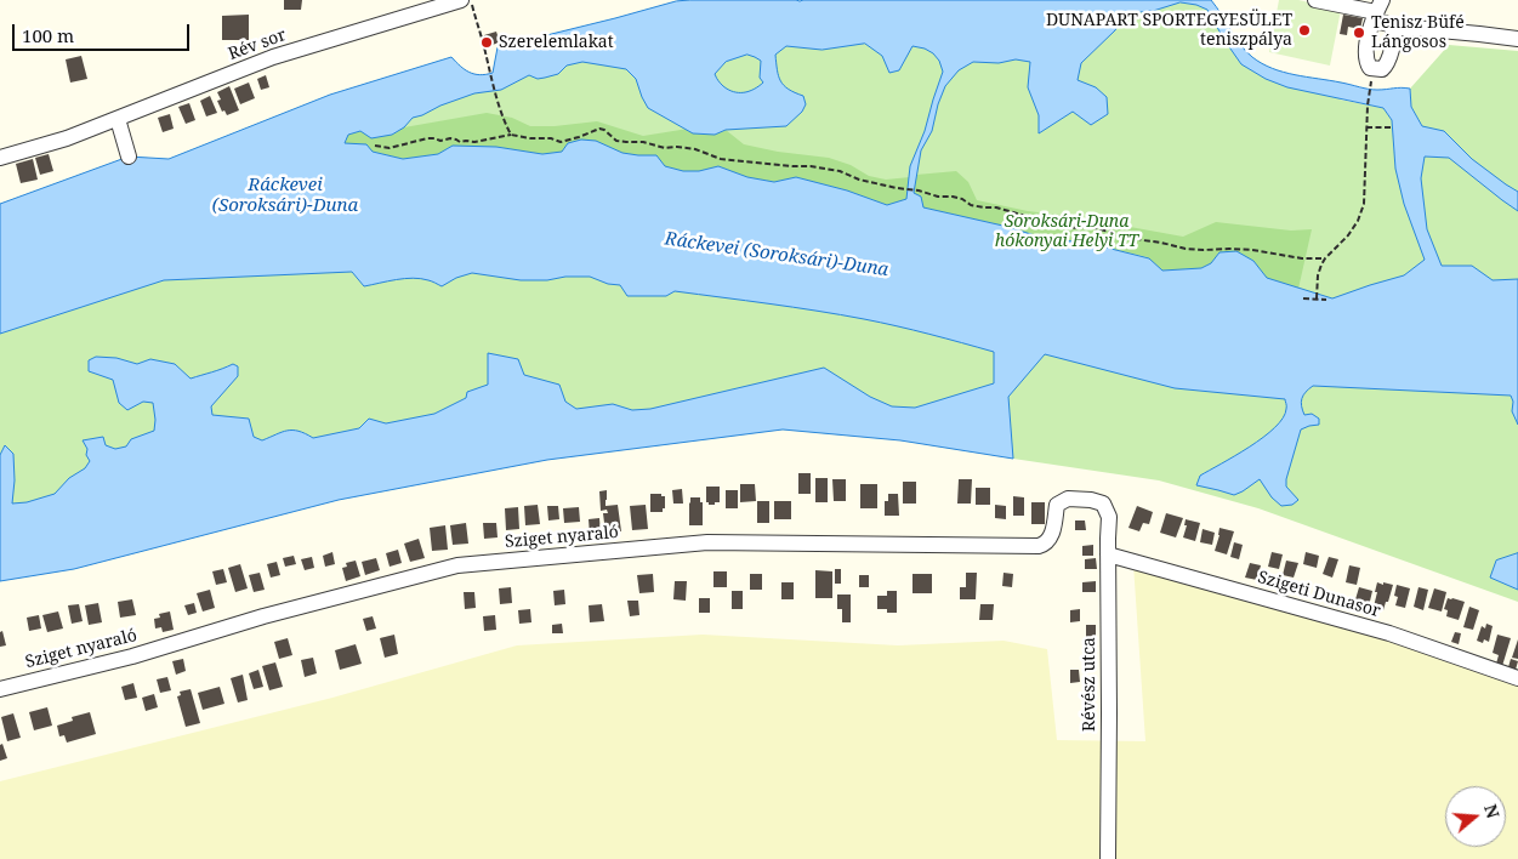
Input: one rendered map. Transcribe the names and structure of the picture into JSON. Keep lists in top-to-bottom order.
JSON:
{
  "streets": {
    "street": [
      "Rév sor",
      "Sziget nyaraló",
      "Szigeti Dunasor",
      "Révész utca"
    ]
  },
  "crossings": [
    ["Sziget nyaraló", "Révész utca"],
    ["Szigeti Dunasor", "Révész utca"]
  ],
  "water": ["Ráckevei (Soroksári)-Duna"],
  "parks": ["Soroksári-Duna hókonyai Helyi TT"],
  "places": ["DUNAPART SPORTEGYESÜLET teniszpálya", "Tenisz Büfé Lángosos", "Szerelemlakat"],
  "scale_bar": "100 m",
  "north": "right"
}
